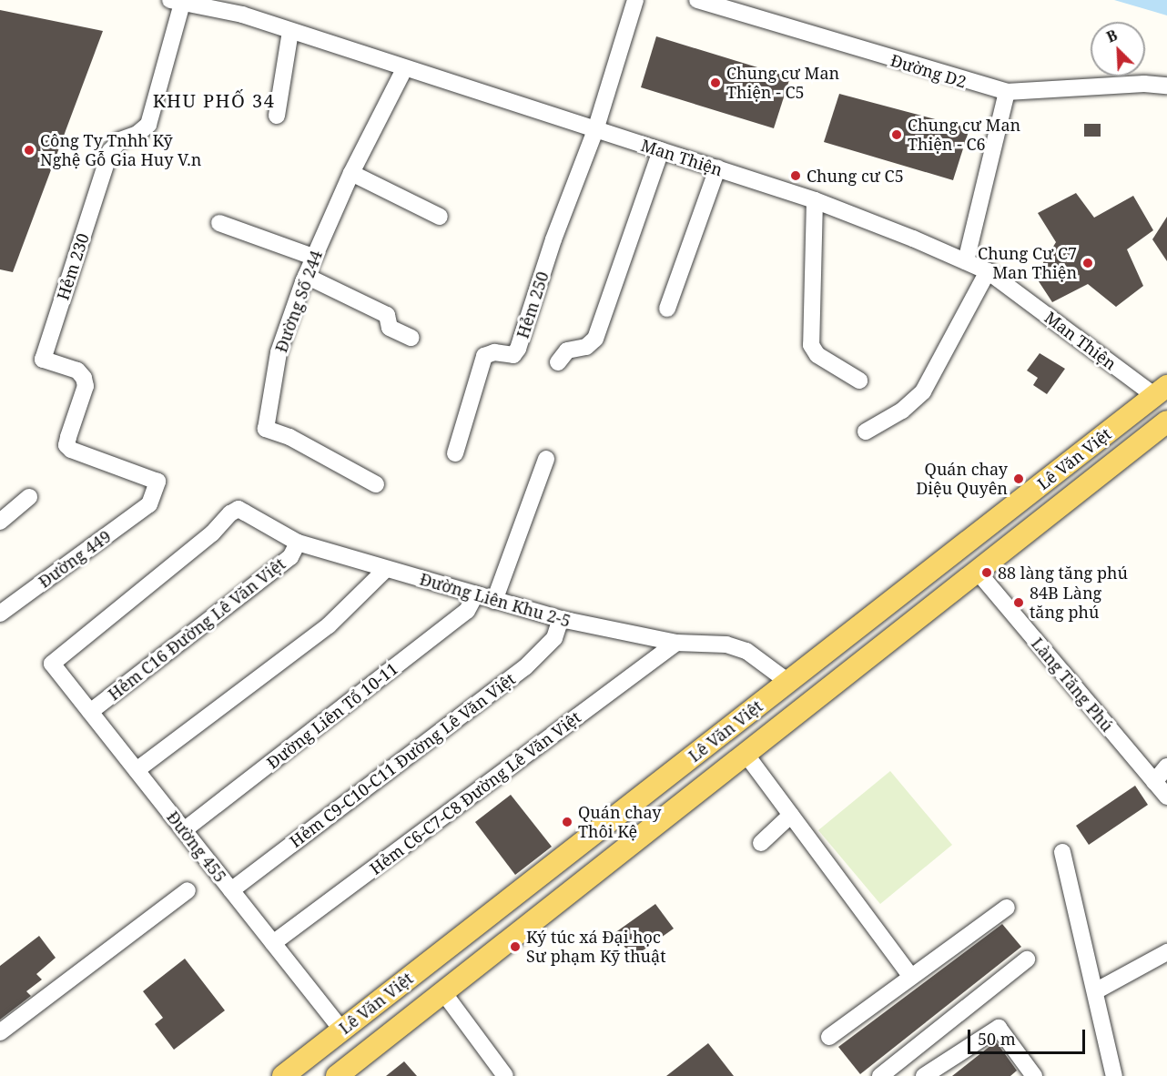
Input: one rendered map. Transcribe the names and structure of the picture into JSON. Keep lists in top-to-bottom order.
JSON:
{
  "streets": {
    "main road": ["Lê Văn Việt"],
    "street": [
      "Đường D2",
      "Man Thiện",
      "Hẻm 230",
      "Đường Số 244",
      "Hẻm 250",
      "Đường 449",
      "Đường Liên Khu 2-5",
      "Hẻm C16 Đường Lê Văn Việt",
      "Làng Tăng Phú",
      "Đường Liên Tổ 10-11",
      "Hẻm C9-C10-C11 Đường Lê Văn Việt",
      "Hẻm C6-C7-C8 Đường Lê Văn Việt",
      "Đường 455"
    ]
  },
  "crossings": [
    ["Man Thiện", "Hẻm 230"],
    ["Man Thiện", "Đường Số 244"],
    ["Man Thiện", "Hẻm 250"],
    ["Man Thiện", "Lê Văn Việt"],
    ["Hẻm 230", "Đường 449"],
    ["Lê Văn Việt", "Đường Liên Khu 2-5"],
    ["Lê Văn Việt", "Làng Tăng Phú"],
    ["Lê Văn Việt", "Đường 455"],
    ["Đường Liên Khu 2-5", "Hẻm C16 Đường Lê Văn Việt"],
    ["Đường Liên Khu 2-5", "Đường Liên Tổ 10-11"],
    ["Đường Liên Khu 2-5", "Hẻm C9-C10-C11 Đường Lê Văn Việt"],
    ["Đường Liên Khu 2-5", "Hẻm C6-C7-C8 Đường Lê Văn Việt"],
    ["Đường Liên Khu 2-5", "Đường 455"],
    ["Hẻm C16 Đường Lê Văn Việt", "Đường 455"],
    ["Đường Liên Tổ 10-11", "Đường 455"],
    ["Hẻm C9-C10-C11 Đường Lê Văn Việt", "Đường 455"],
    ["Hẻm C6-C7-C8 Đường Lê Văn Việt", "Đường 455"]
  ],
  "districts": ["KHU PHỐ 34"],
  "places": [
    "Chung cư Man Thiện - C5",
    "Chung cư Man Thiện - C6",
    "Công Ty Tnhh Kỹ Nghệ Gỗ Gia Huy V.n",
    "Chung cư C5",
    "Chung Cư C7 Man Thiện",
    "Quán chay Diệu Quyên",
    "88 làng tăng phú",
    "84B Làng tăng phú",
    "Quán chay Thôi Kệ",
    "Ký túc xá Đại học Sư phạm Kỹ thuật"
  ],
  "scale_bar": "50 m",
  "north": "top left"
}
